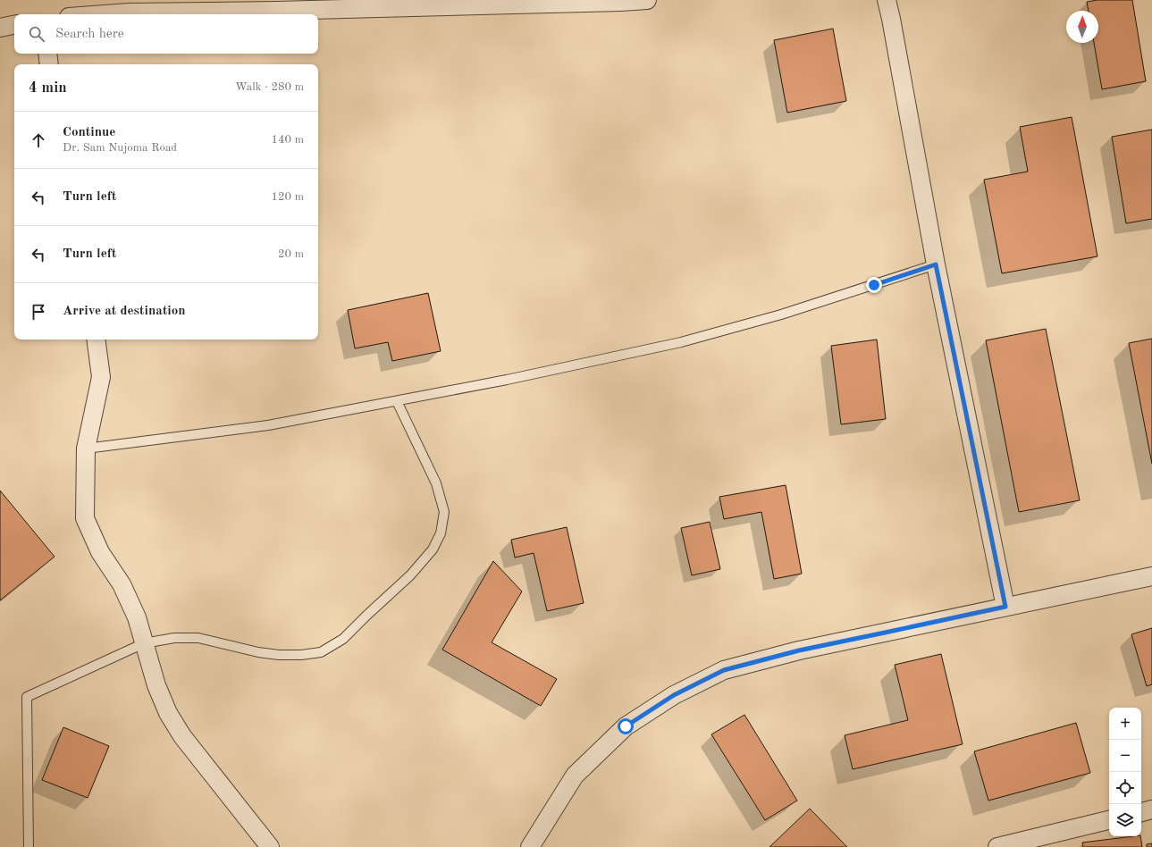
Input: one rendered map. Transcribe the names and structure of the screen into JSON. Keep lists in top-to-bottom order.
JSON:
{
  "north": "top",
  "page": {
    "search": "Search here",
    "heading": ["4 min", "Walk · 280 m"],
    "list": [
      ["Continue", "Dr. Sam Nujoma Road", "140 m"],
      ["Turn left", "120 m"],
      ["Turn left", "20 m"],
      "Arrive at destination"
    ],
    "map_buttons": ["+", "−"]
  }
}
